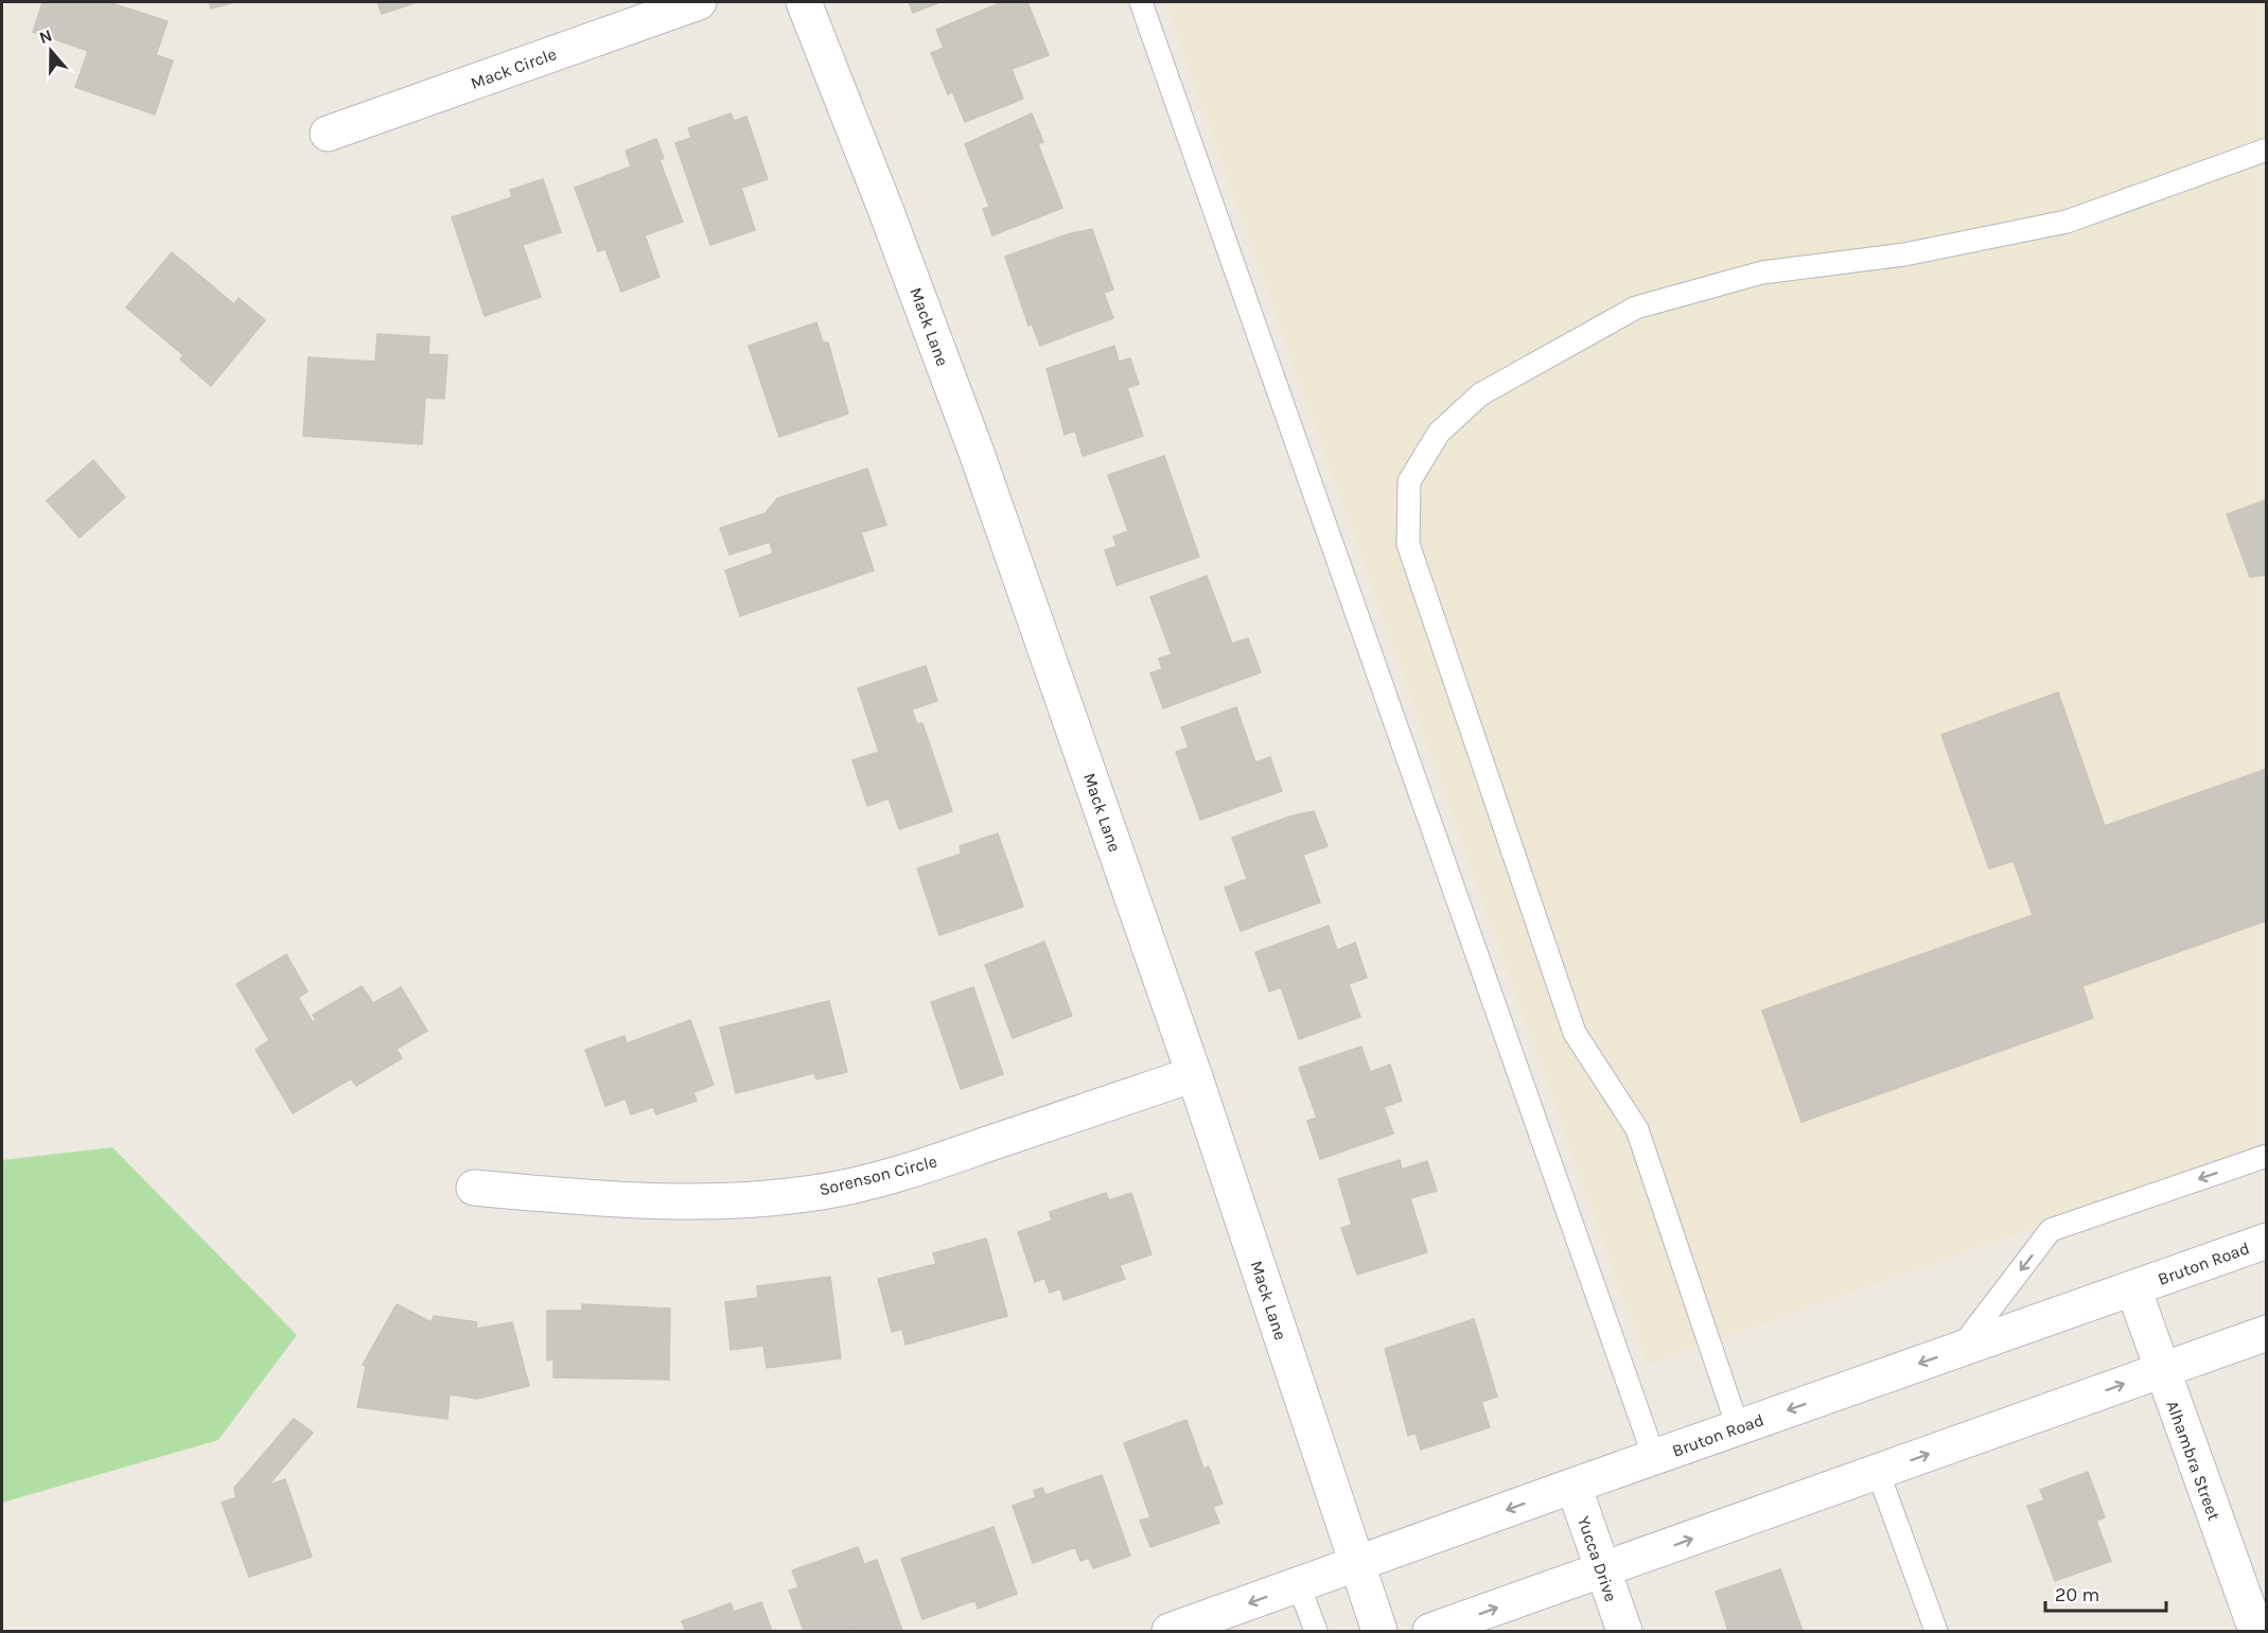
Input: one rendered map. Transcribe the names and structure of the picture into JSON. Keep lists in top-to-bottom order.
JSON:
{
  "streets": {
    "street": [
      "Mack Circle",
      "Mack Lane",
      "Sorenson Circle",
      "Bruton Road",
      "Alhambra Street",
      "Yucca Drive"
    ]
  },
  "crossings": [
    ["Mack Lane", "Sorenson Circle"],
    ["Mack Lane", "Bruton Road"],
    ["Bruton Road", "Alhambra Street"],
    ["Bruton Road", "Yucca Drive"]
  ],
  "scale_bar": "20 m",
  "north": "top"
}
